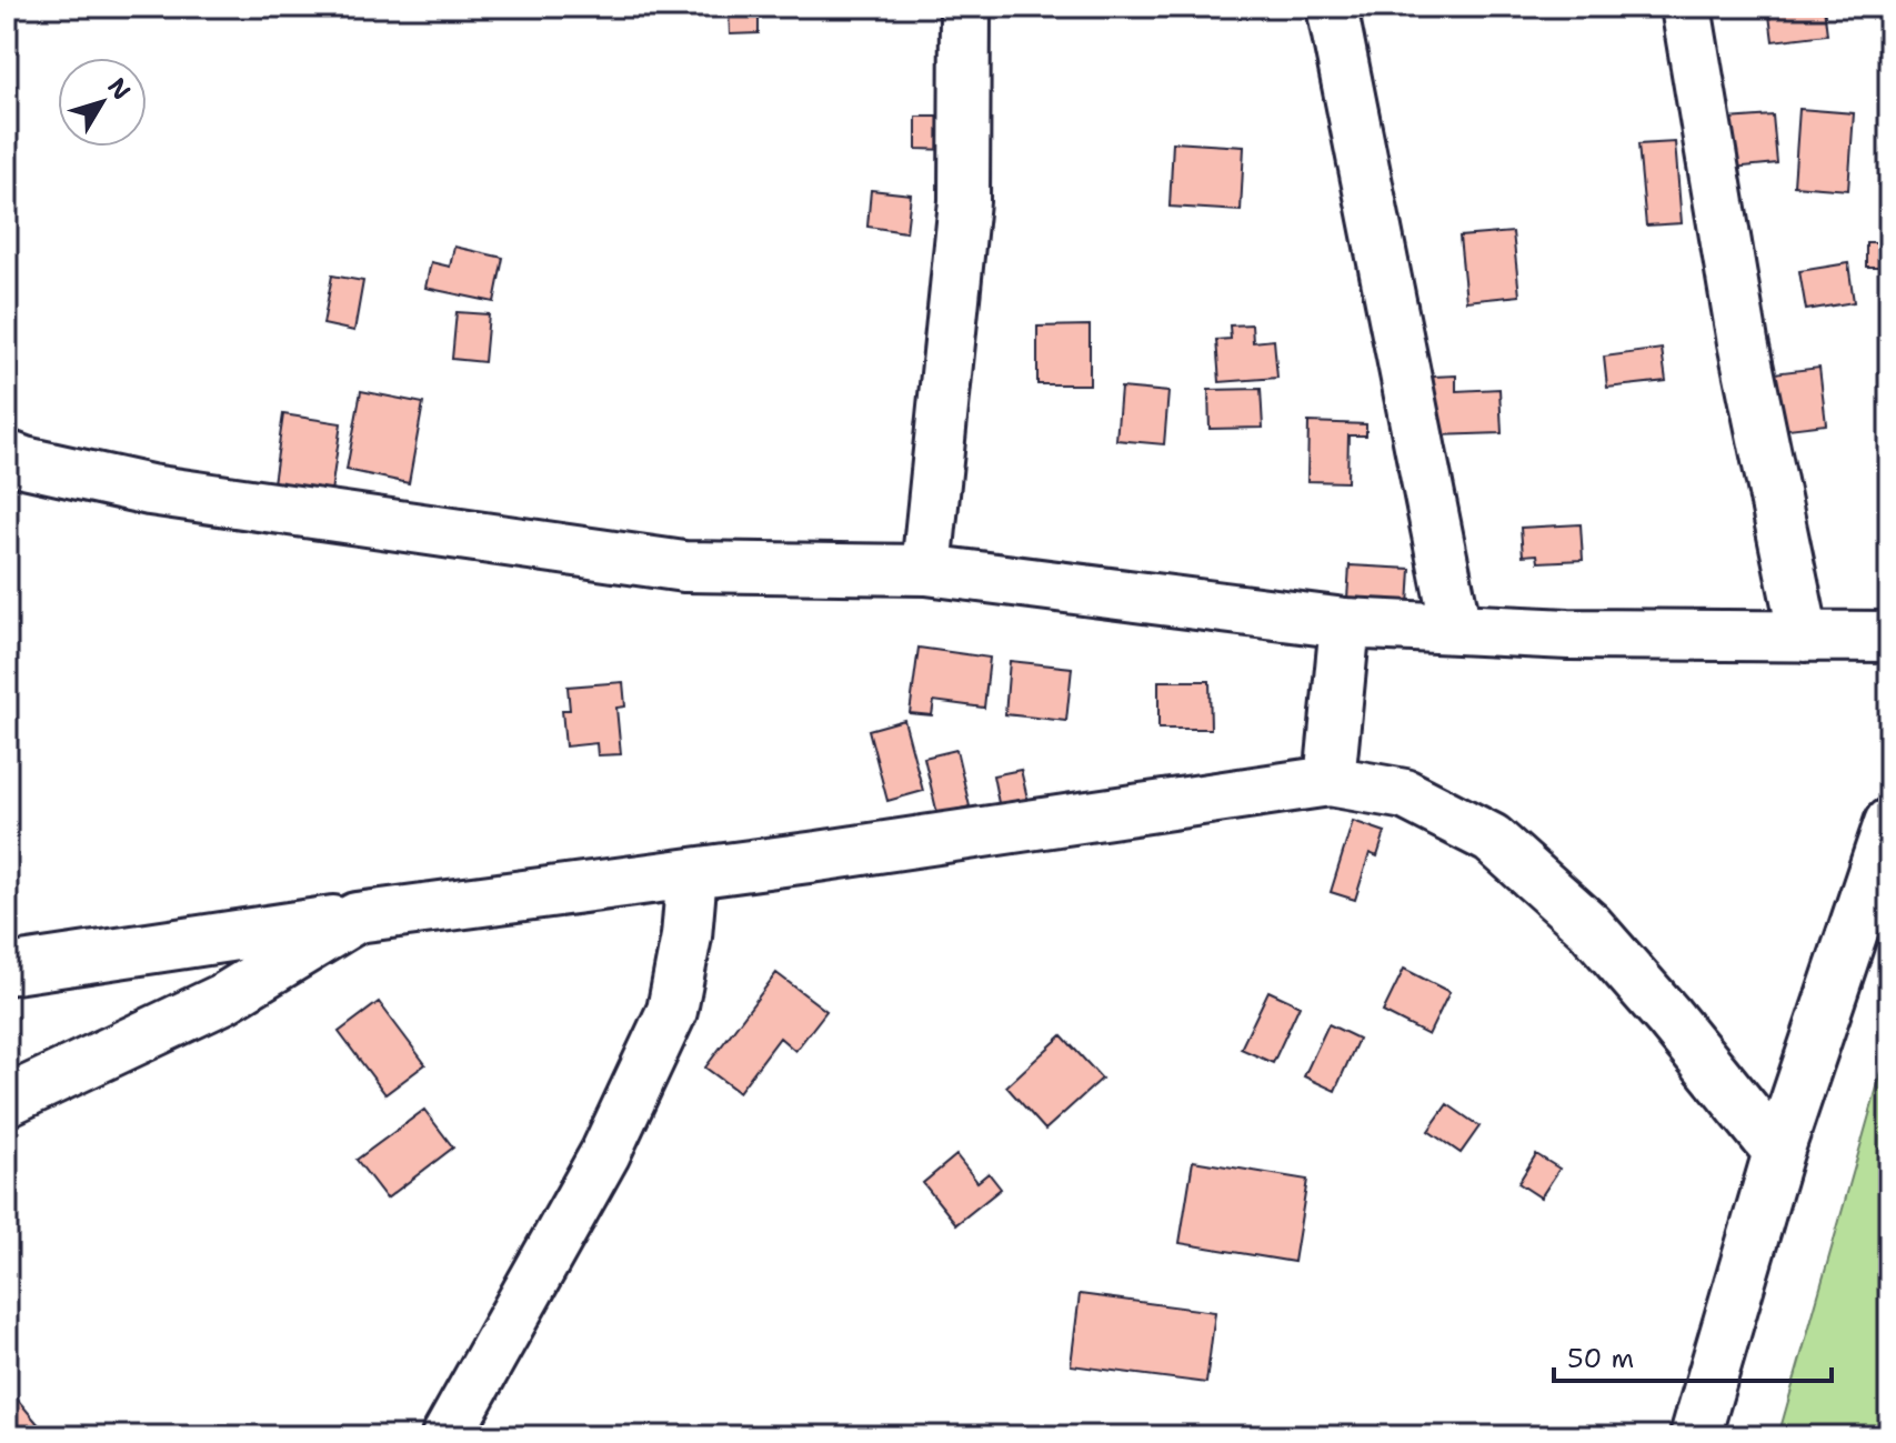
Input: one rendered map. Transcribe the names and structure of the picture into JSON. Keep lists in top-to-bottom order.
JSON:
{
  "scale_bar": "50 m",
  "north": "top right"
}
